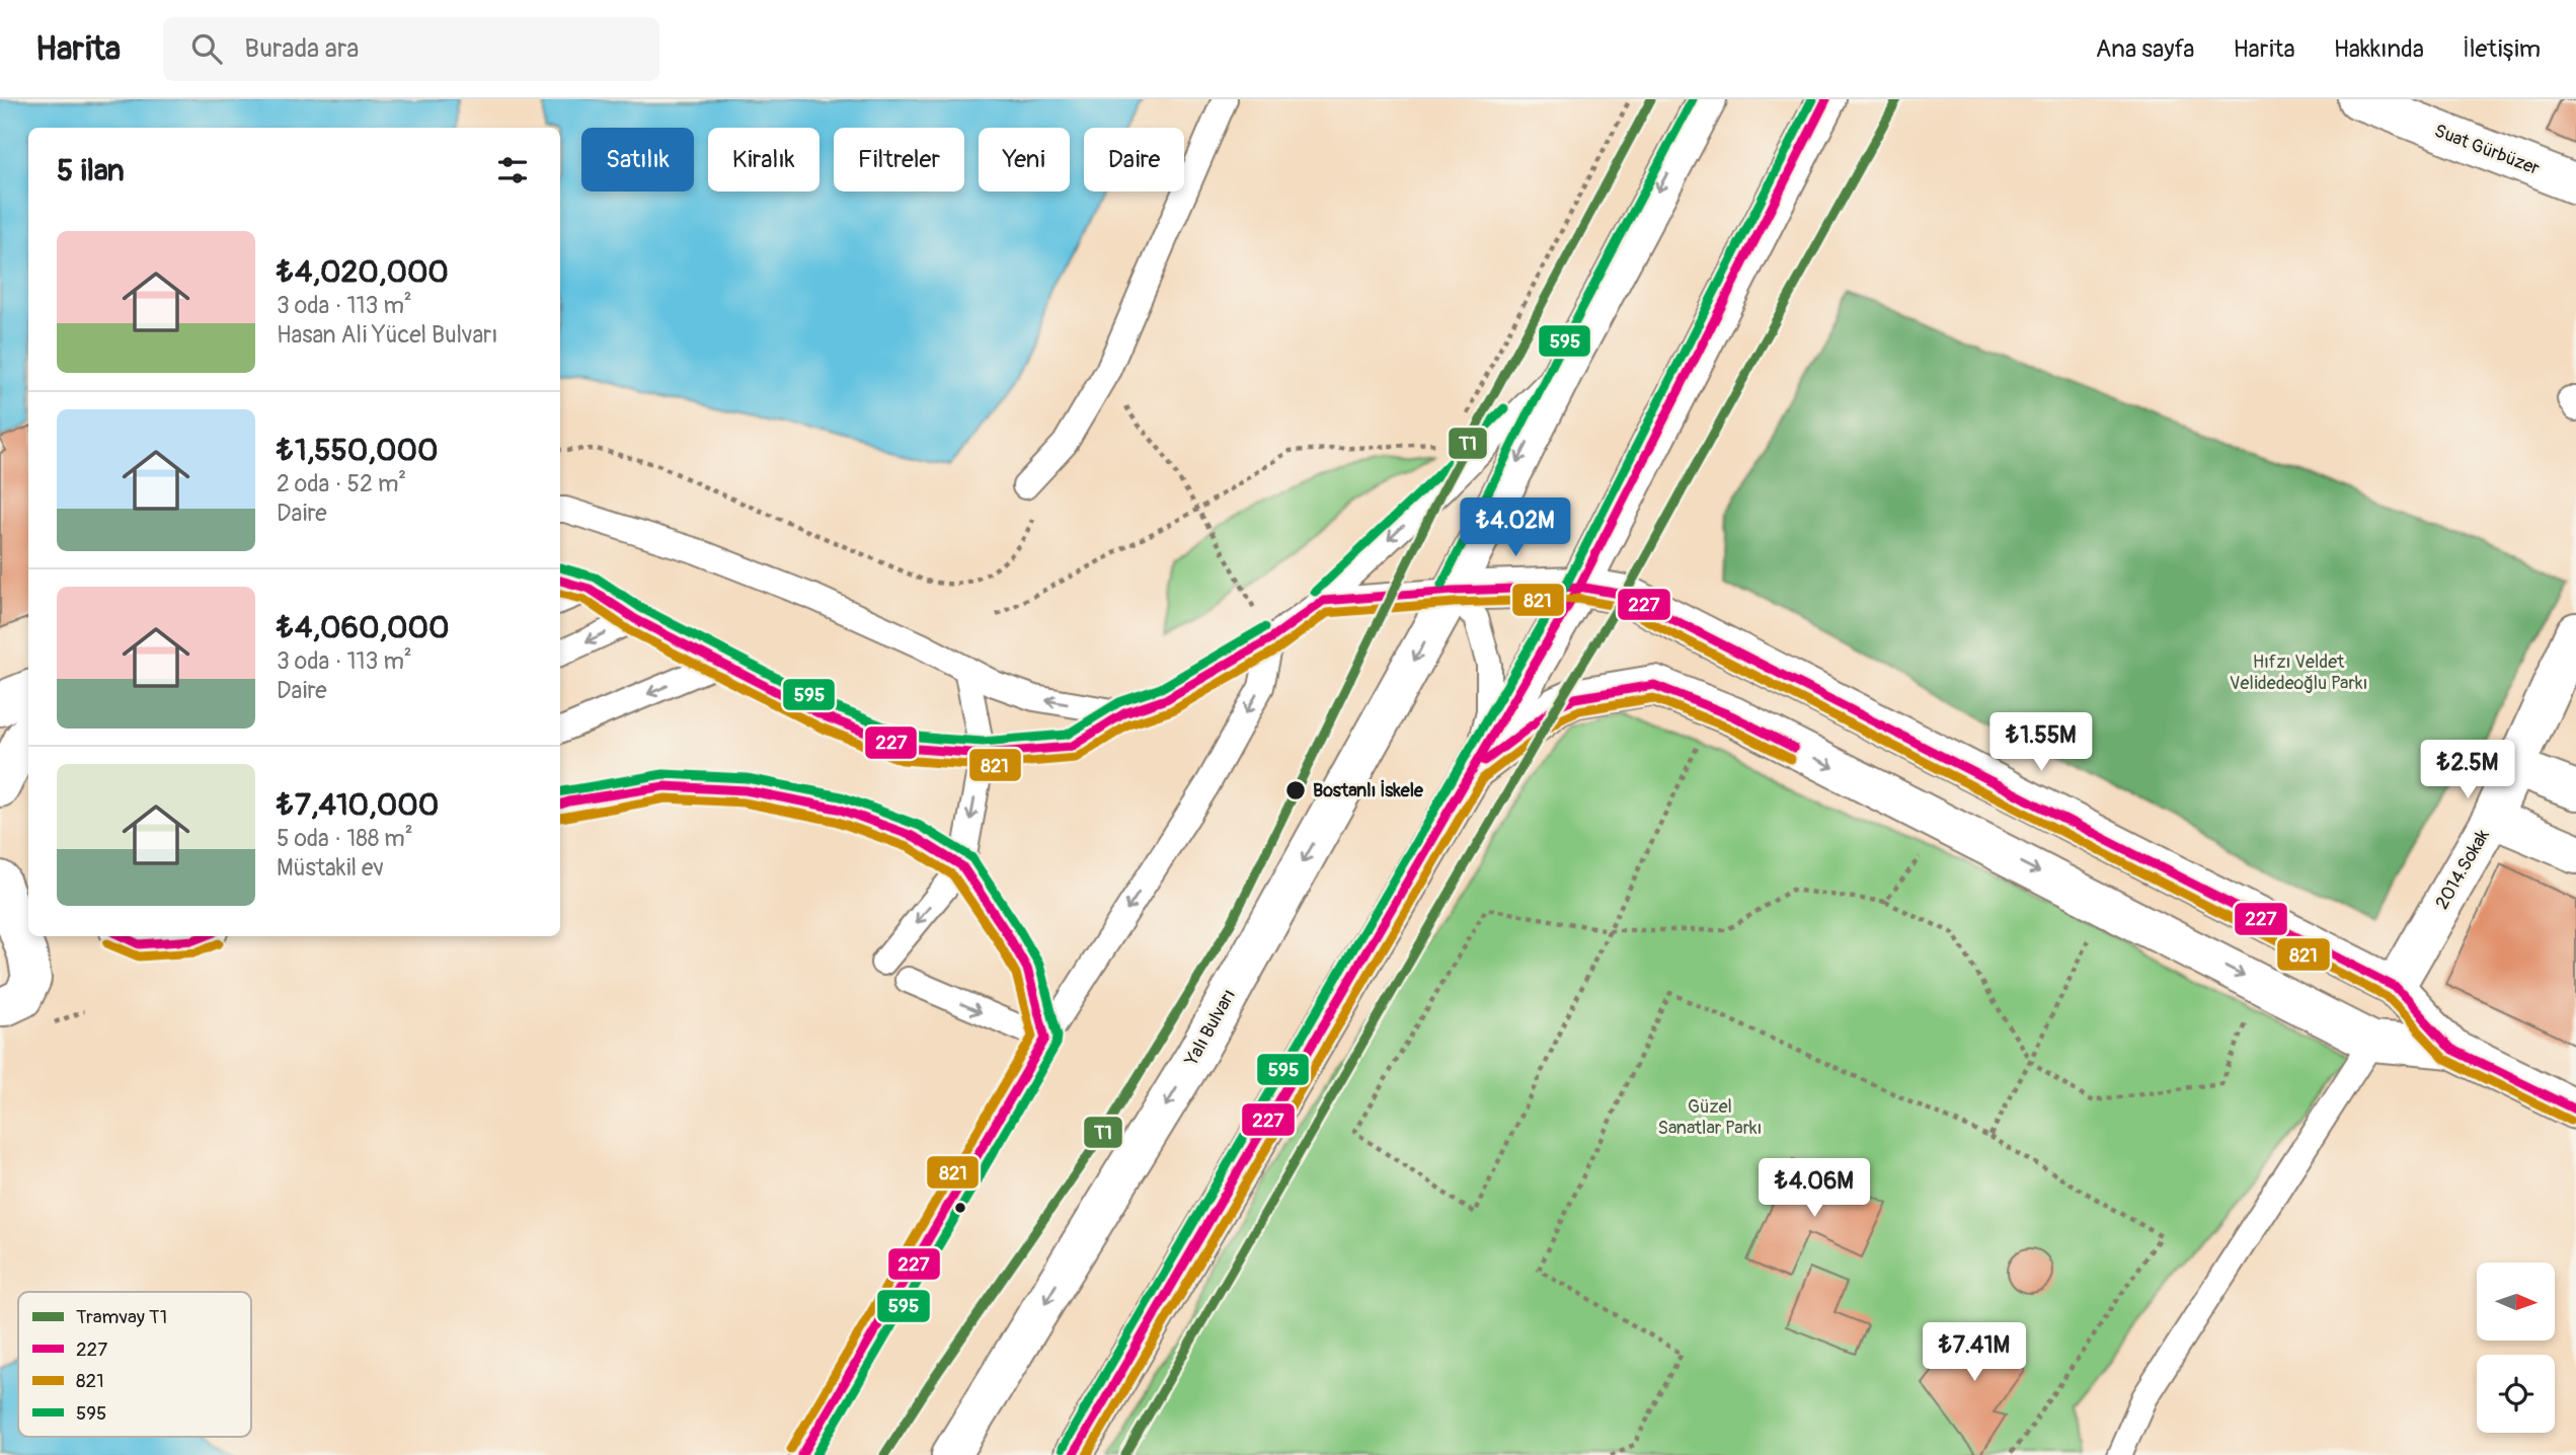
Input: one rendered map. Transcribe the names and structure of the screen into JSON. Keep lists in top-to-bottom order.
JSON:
{
  "streets": {
    "street": ["Suat Gürbüzer", "2014.Sokak", "Yalı Bulvarı"]
  },
  "parks": ["Hıfzı Veldet Velidedeoğlu Parkı", "Güzel Sanatlar Parkı"],
  "places": ["Bostanlı İskele"],
  "lines": [
    "tram line T1",
    "transit line 227",
    "transit line 595",
    "transit line 821"
  ],
  "legend": [
    "Tramvay T1",
    "227",
    "821",
    "595"
  ],
  "north": "right",
  "page": {
    "header": "Harita",
    "search": "Burada ara",
    "nav": [
      "Ana sayfa",
      "Harita",
      "Hakkında",
      "İletişim"
    ],
    "chip": [
      "Satılık",
      "Kiralık",
      "Filtreler",
      "Yeni",
      "Daire"
    ],
    "heading": "5 ilan",
    "list": [
      {
        "name": "₺4,020,000",
        "note": "3 oda · 113 m² · Hasan Ali Yücel Bulvarı"
      },
      {
        "name": "₺1,550,000",
        "note": "2 oda · 52 m² · Daire"
      },
      {
        "name": "₺4,060,000",
        "note": "3 oda · 113 m² · Daire"
      },
      {
        "name": "₺7,410,000",
        "note": "5 oda · 188 m² · Müstakil ev"
      }
    ],
    "price": [
      "₺4.02M",
      "₺1.55M",
      "₺2.5M",
      "₺4.06M",
      "₺7.41M"
    ]
  }
}
